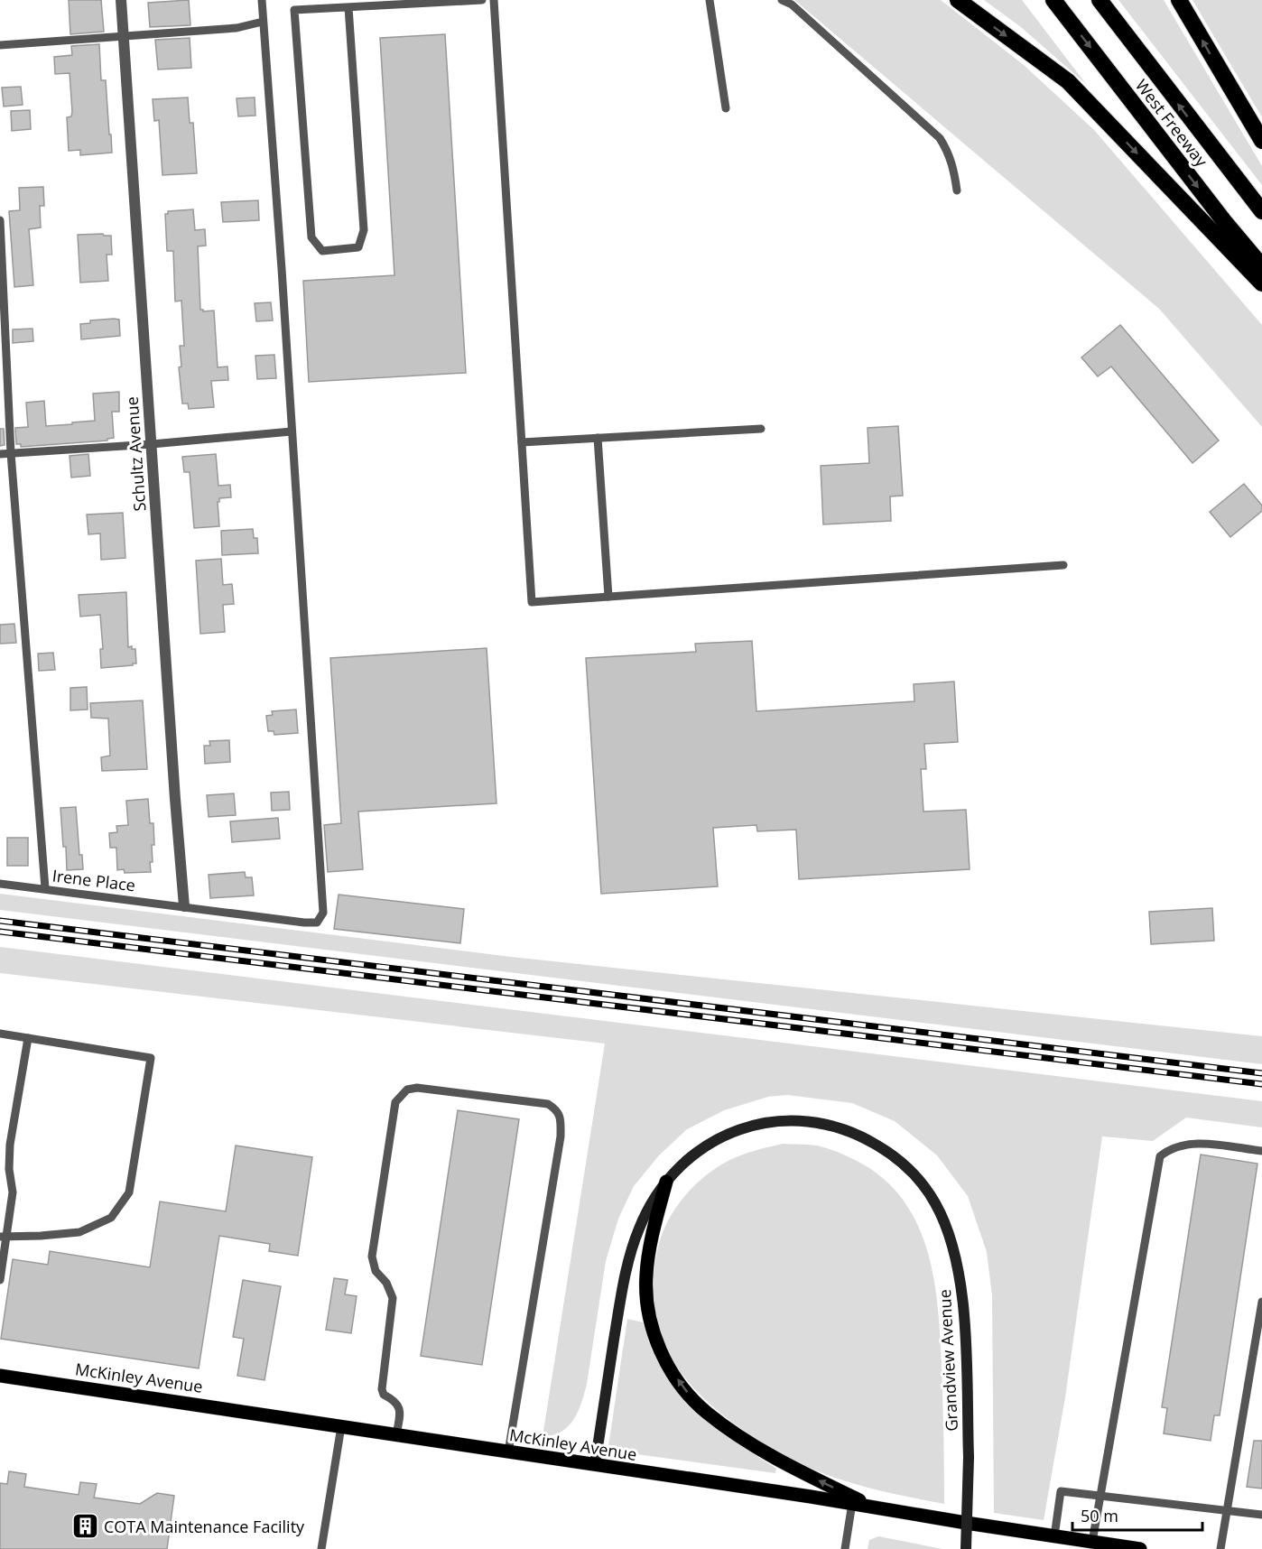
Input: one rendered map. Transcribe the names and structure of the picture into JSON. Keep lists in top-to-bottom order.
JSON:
{
  "streets": {
    "highway": ["West Freeway"],
    "main road": ["Grandview Avenue", "McKinley Avenue"],
    "street": ["Schultz Avenue"],
    "lane": ["Irene Place"]
  },
  "crossings": [
    ["Schultz Avenue", "Irene Place"],
    ["Grandview Avenue", "McKinley Avenue"]
  ],
  "places": {
    "building": ["COTA Maintenance Facility"]
  },
  "scale_bar": "50 m"
}
